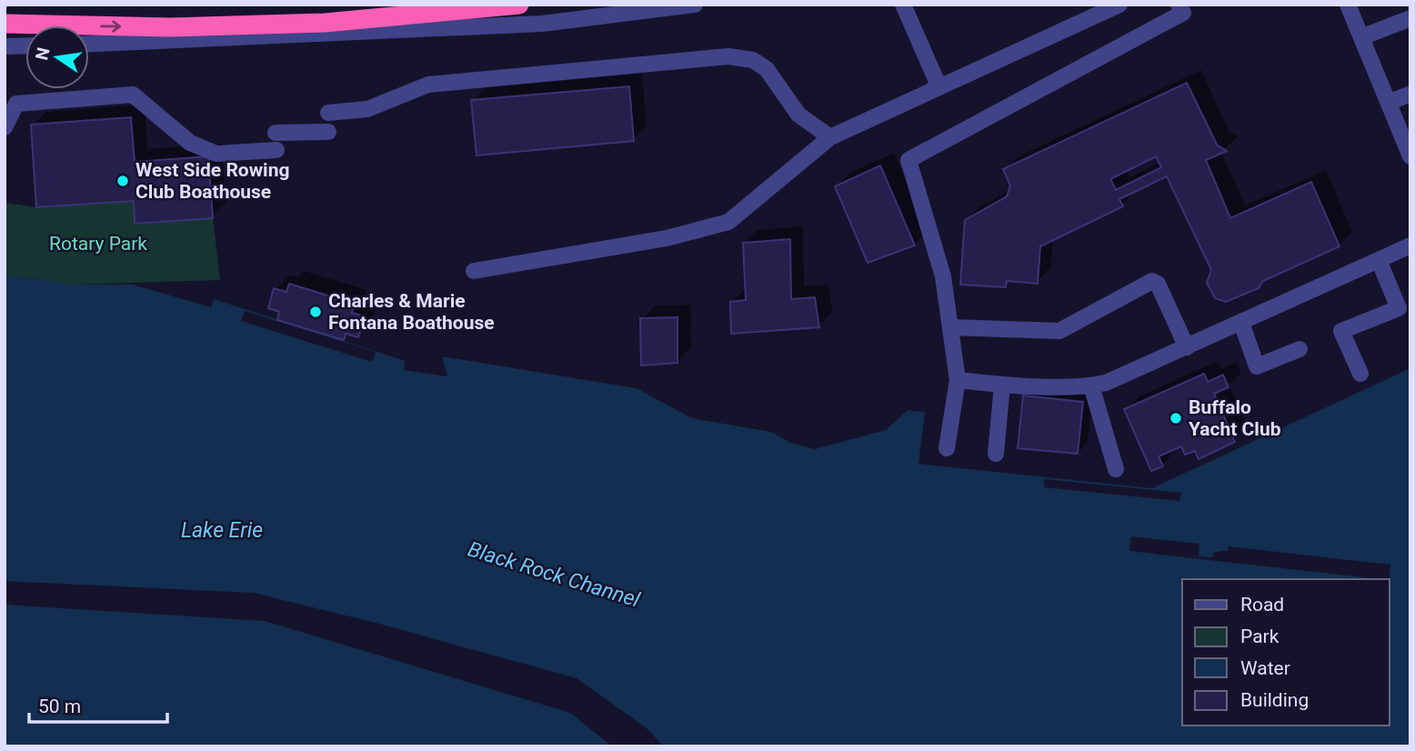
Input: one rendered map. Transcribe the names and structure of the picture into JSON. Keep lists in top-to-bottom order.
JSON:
{
  "water": ["Lake Erie", "Black Rock Channel"],
  "parks": ["Rotary Park"],
  "places": ["West Side Rowing Club Boathouse", "Charles & Marie Fontana Boathouse", "Buffalo Yacht Club"],
  "legend": [
    "Road",
    "Park",
    "Water",
    "Building"
  ],
  "scale_bar": "50 m",
  "north": "left"
}
